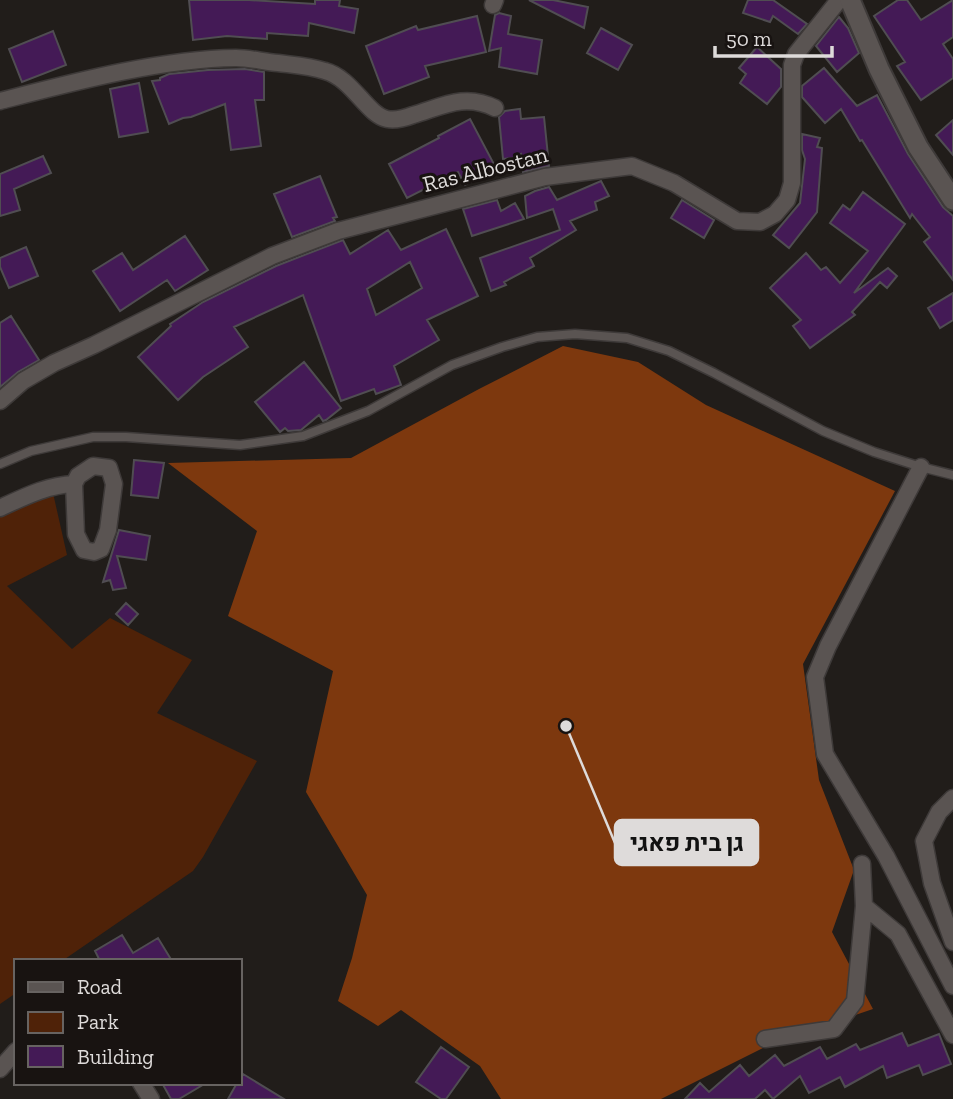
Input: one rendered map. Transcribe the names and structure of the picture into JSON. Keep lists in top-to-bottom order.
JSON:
{
  "streets": {
    "street": ["Ras Albostan"]
  },
  "places": ["גן בית פאגי"],
  "legend": ["Road", "Park", "Building"],
  "scale_bar": "50 m"
}
